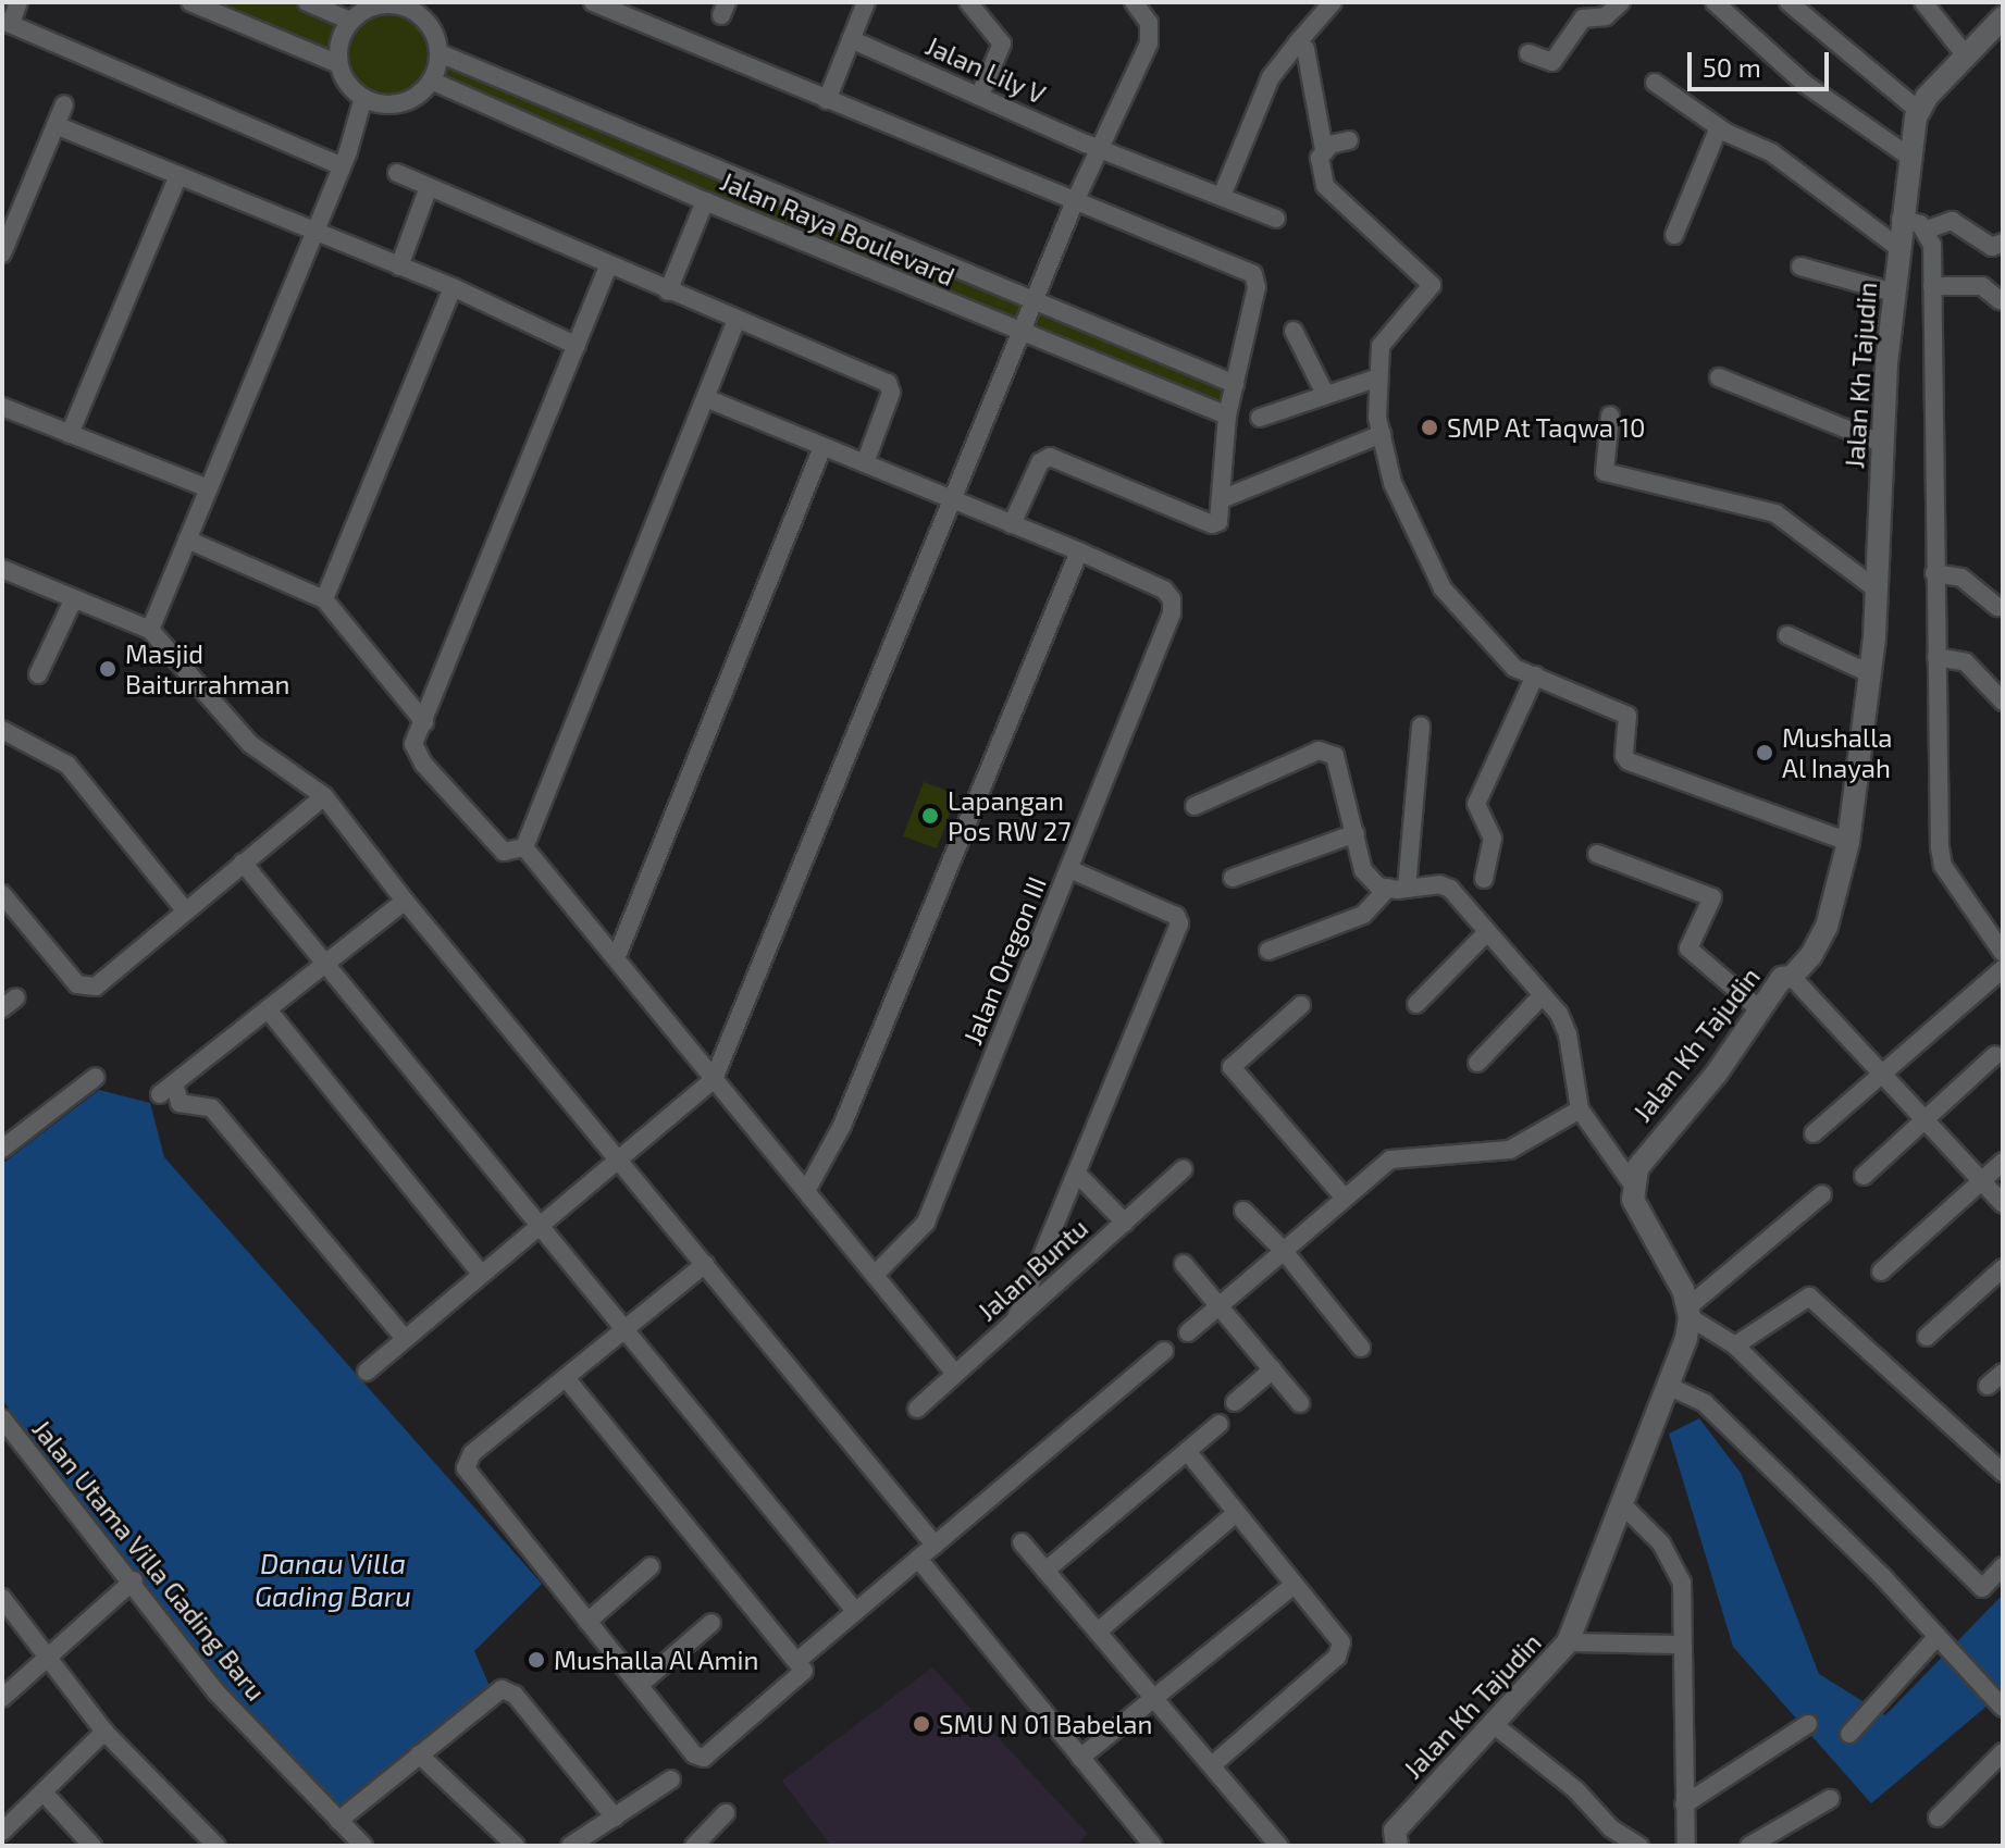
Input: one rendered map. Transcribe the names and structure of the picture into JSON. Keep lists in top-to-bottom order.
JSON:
{
  "streets": {
    "street": [
      "Jalan Lily V",
      "Jalan Raya Boulevard",
      "Jalan Kh Tajudin",
      "Jalan Oregon III",
      "Jalan Buntu",
      "Jalan Utama Villa Gading Baru"
    ]
  },
  "water": ["Danau Villa Gading Baru"],
  "places": [
    "SMP At Taqwa 10",
    "Masjid Baiturrahman",
    "Mushalla Al Inayah",
    "Lapangan Pos RW 27",
    "Mushalla Al Amin",
    "SMU N 01 Babelan"
  ],
  "scale_bar": "50 m"
}
